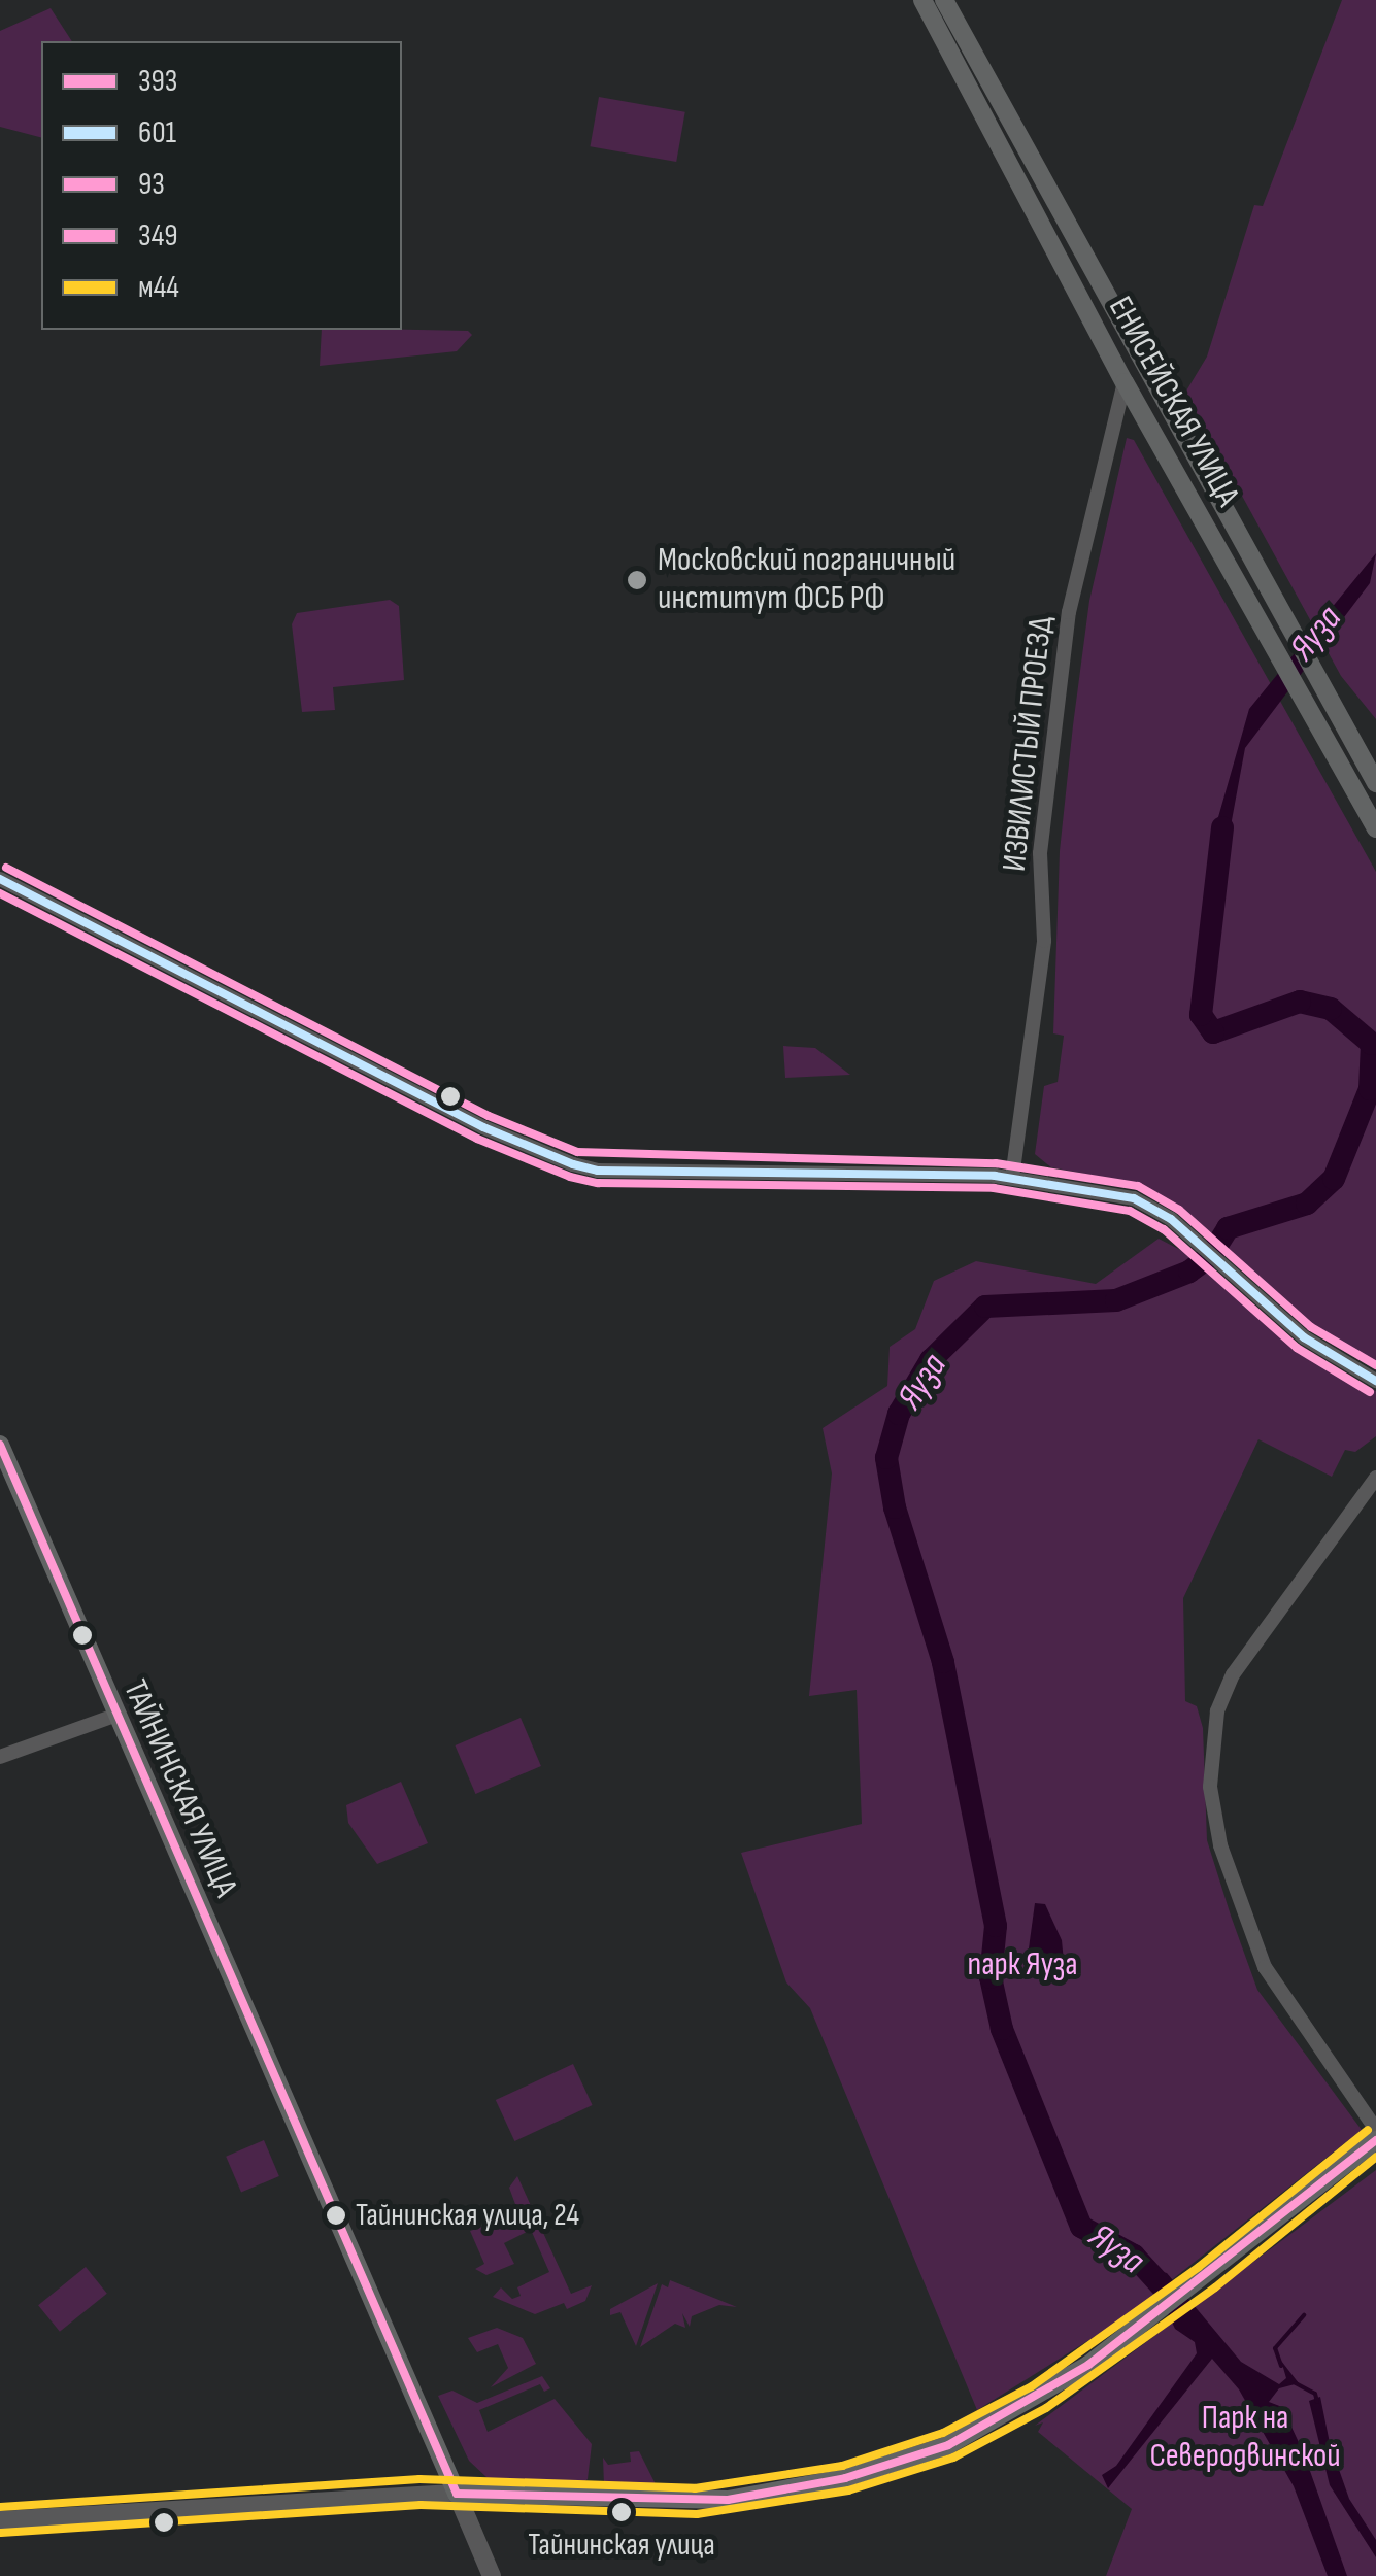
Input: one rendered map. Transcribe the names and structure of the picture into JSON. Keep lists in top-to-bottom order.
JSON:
{
  "streets": {
    "main road": ["ЕНИСЕЙСКАЯ УЛИЦА", "ТАЙНИНСКАЯ УЛИЦА"],
    "street": ["ИЗВИЛИСТЫЙ ПРОЕЗД"]
  },
  "crossings": [
    ["ЕНИСЕЙСКАЯ УЛИЦА", "ИЗВИЛИСТЫЙ ПРОЕЗД"]
  ],
  "water": ["Яуза"],
  "parks": ["парк Яуза", "Парк на Северодвинской"],
  "places": ["Московский пограничный институт ФСБ РФ", "Тайнинская улица, 24", "Тайнинская улица"],
  "lines": [
    "transit line 349",
    "transit line 601",
    "transit line 93",
    "transit line 393",
    "transit line м44"
  ],
  "legend": [
    "393",
    "601",
    "93",
    "349",
    "м44"
  ]
}
